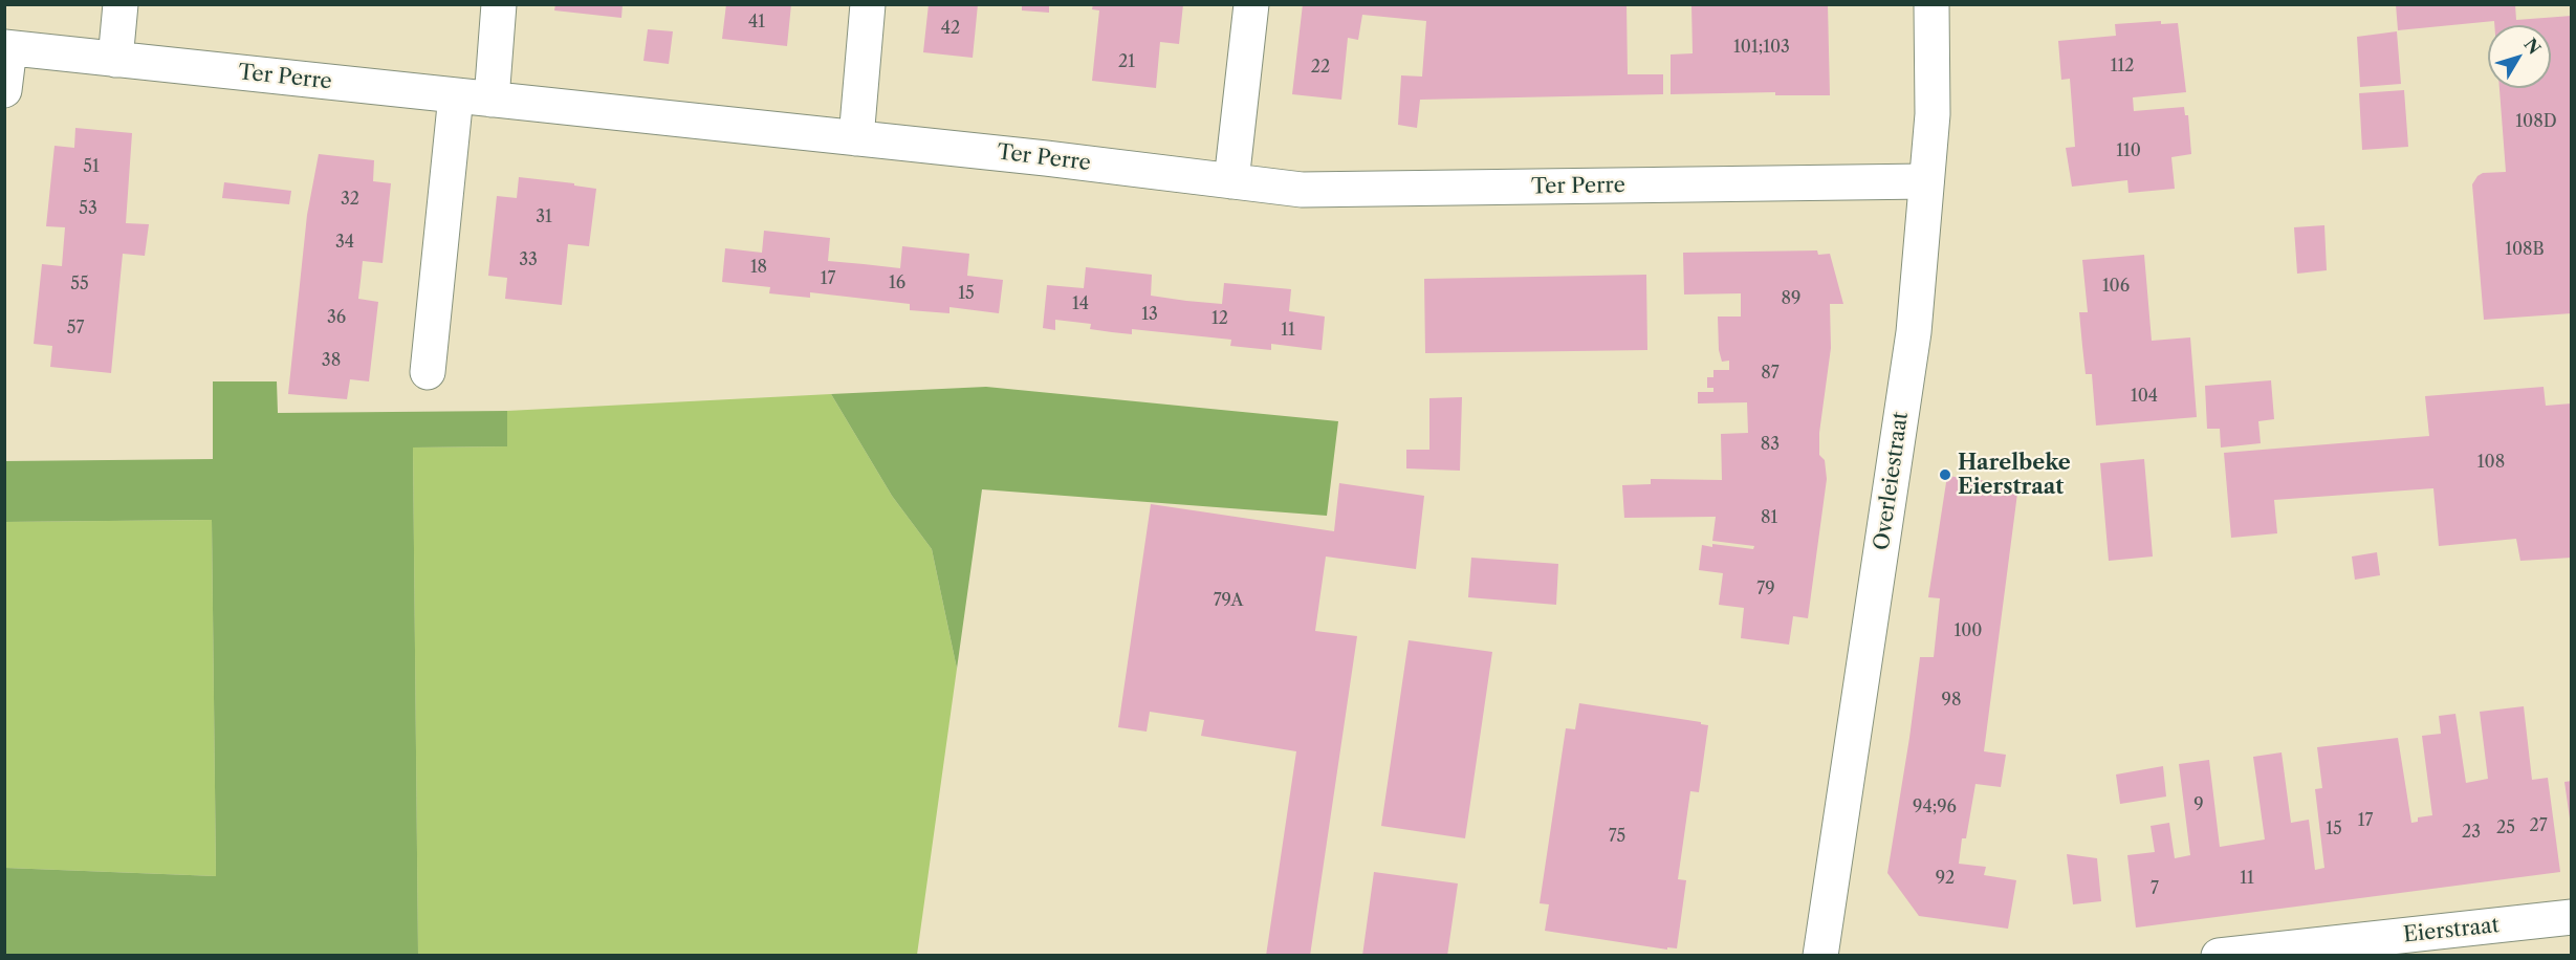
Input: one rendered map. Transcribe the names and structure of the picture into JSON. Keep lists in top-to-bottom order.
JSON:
{
  "streets": {
    "street": ["Ter Perre", "Overleiestraat", "Eierstraat"]
  },
  "crossings": [
    ["Ter Perre", "Overleiestraat"]
  ],
  "places": ["Harelbeke Eierstraat"],
  "house_numbers": [
    "41",
    "42",
    "101;103",
    "21",
    "112",
    "22",
    "108D",
    "110",
    "51",
    "32",
    "53",
    "31",
    "34",
    "108B",
    "33",
    "18",
    "17",
    "16",
    "55",
    "106",
    "15",
    "89",
    "14",
    "13",
    "36",
    "12",
    "57",
    "11",
    "38",
    "87",
    "104",
    "83",
    "108",
    "81",
    "79",
    "79A",
    "100",
    "98",
    "9",
    "94;96",
    "17",
    "27",
    "25",
    "15",
    "23",
    "75",
    "92",
    "11",
    "7"
  ],
  "north": "top right"
}
